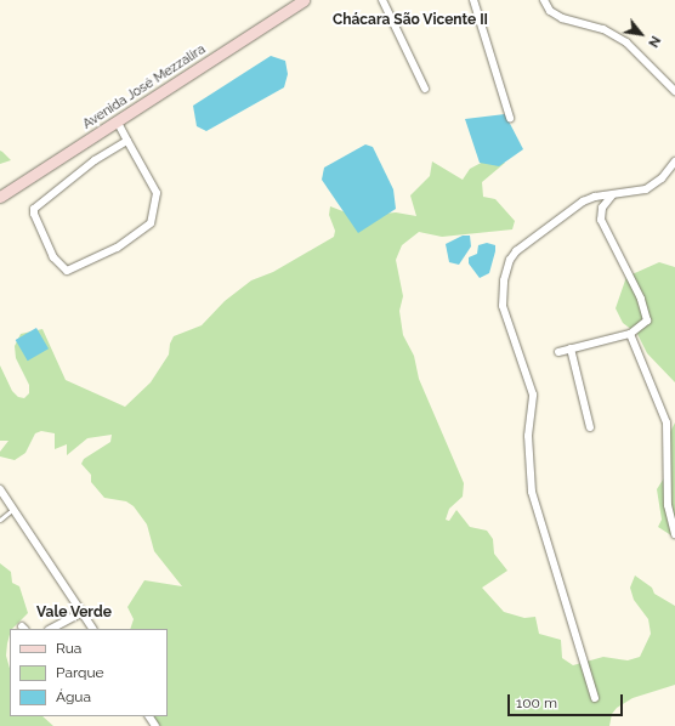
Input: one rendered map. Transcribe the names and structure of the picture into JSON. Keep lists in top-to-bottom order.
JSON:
{
  "streets": {
    "main road": ["Avenida José Mezzalira"]
  },
  "districts": ["Chácara São Vicente II", "Vale Verde"],
  "legend": ["Rua", "Parque", "Água"],
  "scale_bar": "100 m",
  "north": "bottom right"
}
